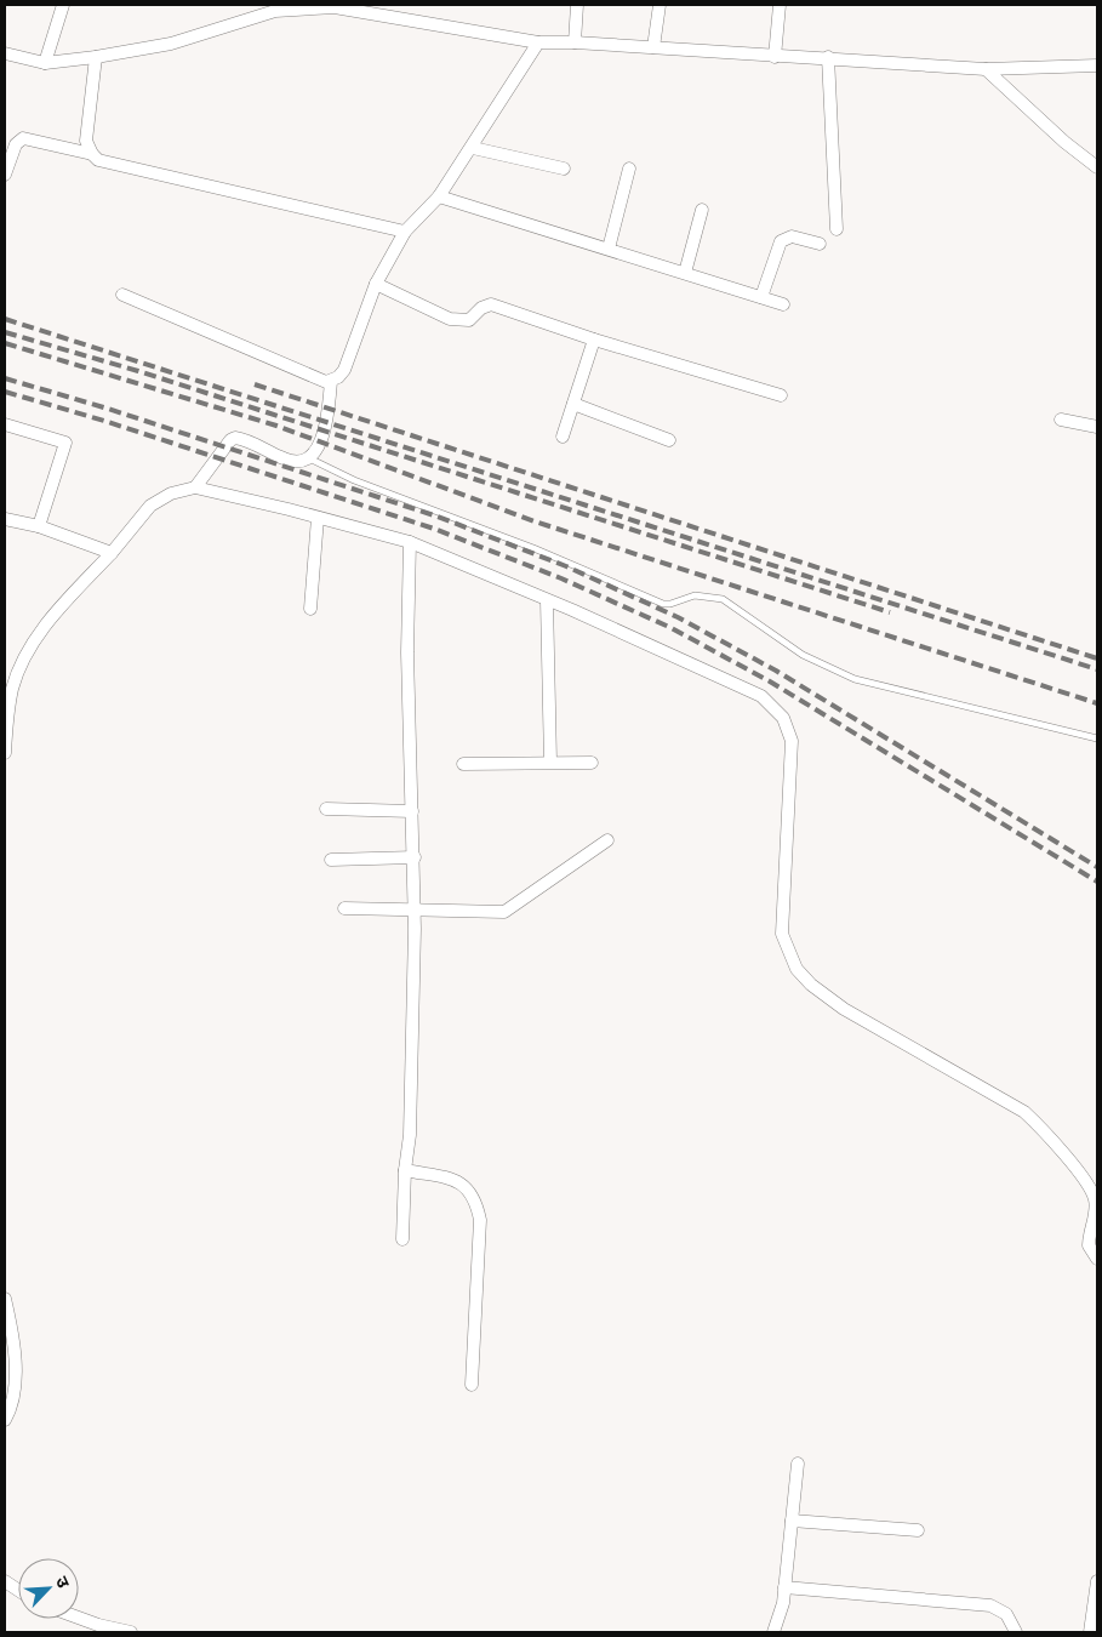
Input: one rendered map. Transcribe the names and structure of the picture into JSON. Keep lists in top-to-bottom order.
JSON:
{
  "north": "top right"
}
